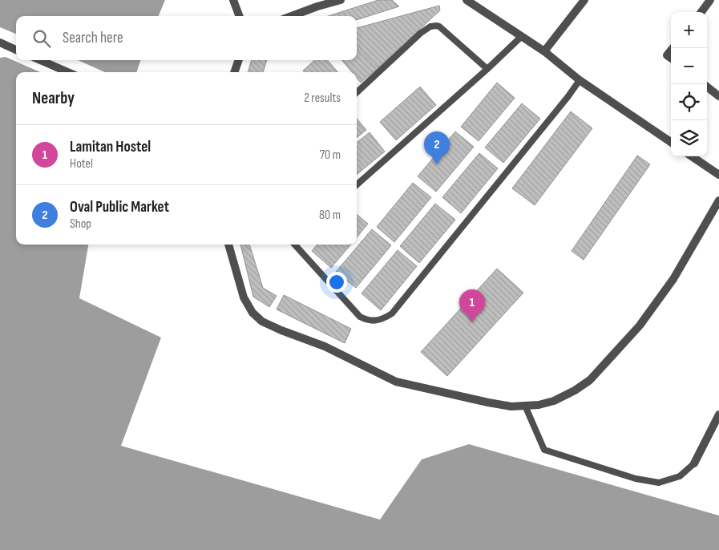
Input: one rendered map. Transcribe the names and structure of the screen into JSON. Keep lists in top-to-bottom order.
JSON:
{
  "page": {
    "map_buttons": ["+", "−"],
    "search": "Search here",
    "heading": ["Nearby", "2 results"],
    "list": [
      {
        "mark": "1",
        "name": "Lamitan Hostel",
        "note": "Hotel",
        "value": "70 m"
      },
      {
        "mark": "2",
        "name": "Oval Public Market",
        "note": "Shop",
        "value": "80 m"
      }
    ],
    "pins": ["2", "1"]
  }
}
